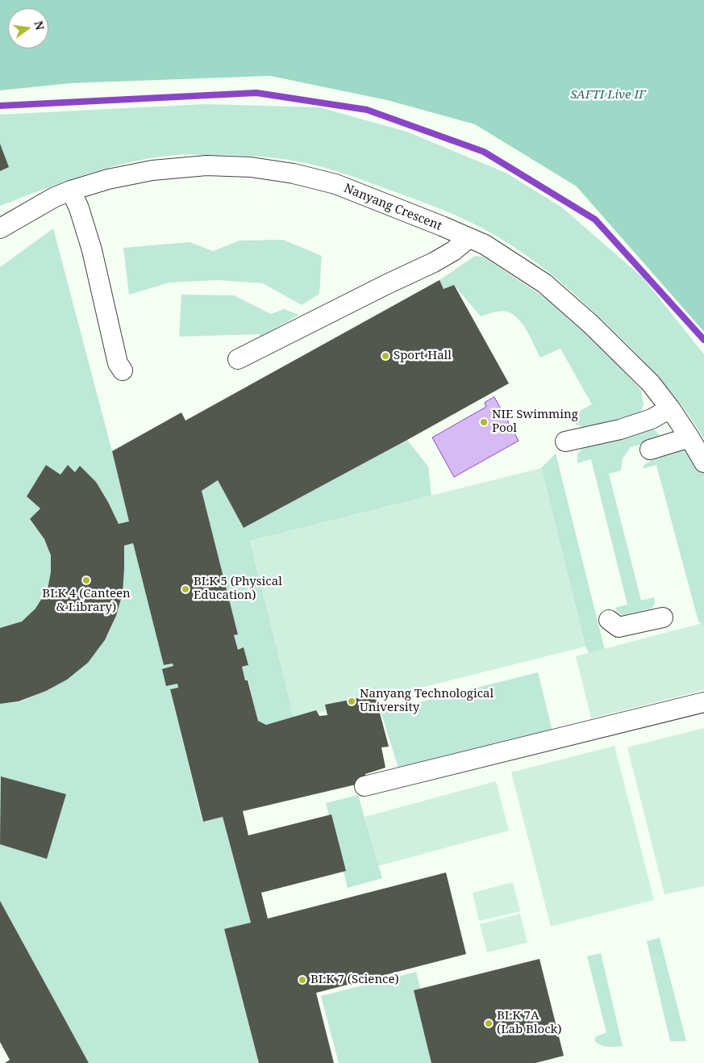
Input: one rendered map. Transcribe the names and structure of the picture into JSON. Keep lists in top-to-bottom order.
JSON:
{
  "streets": {
    "street": ["Nanyang Crescent"]
  },
  "parks": ["SAFTI Live IF"],
  "places": [
    "Sport Hall",
    "NIE Swimming Pool",
    "BLK 4 (Canteen & Library)",
    "BLK 5 (Physical Education)",
    "Nanyang Technological University",
    "BLK 7 (Science)",
    "BLK 7A (Lab Block)"
  ],
  "north": "right"
}
